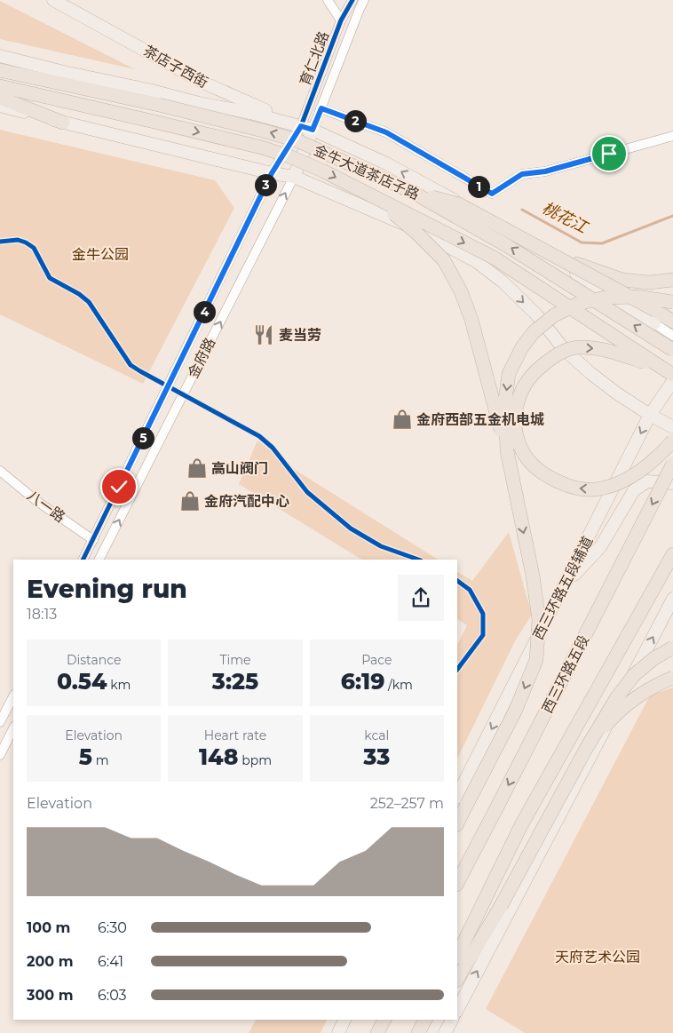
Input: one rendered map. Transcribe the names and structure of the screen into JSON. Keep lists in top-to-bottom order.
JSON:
{
  "streets": {
    "highway": ["金牛大道茶店子路", "西三环路五段"],
    "main road": ["茶店子西街", "金府路", "西三环路五段辅道"],
    "street": ["育仁北路", "八一路"]
  },
  "crossings": [
    ["育仁北路", "茶店子西街"],
    ["育仁北路", "金府路"],
    ["茶店子西街", "金府路"],
    ["金府路", "八一路"]
  ],
  "water": ["桃花江"],
  "parks": ["金牛公园", "天府艺术公园"],
  "places": {
    "restaurant": ["麦当劳"],
    "shop": ["金府西部五金机电城", "高山阀门", "金府汽配中心"]
  },
  "page": {
    "pins": [
      "2",
      "3",
      "1",
      "4",
      "5"
    ],
    "heading": ["Evening run", "18:13"],
    "stats": [
      ["Distance", "0.54 km"],
      ["Time", "3:25"],
      ["Pace", "6:19 /km"],
      ["Elevation", "5 m"],
      ["Heart rate", "148 bpm"],
      ["kcal", "33"]
    ],
    "chart": ["Elevation", "252–257 m"],
    "list": [
      {
        "name": "100 m",
        "note": "6:30"
      },
      {
        "name": "200 m",
        "note": "6:41"
      },
      {
        "name": "300 m",
        "note": "6:03"
      }
    ]
  }
}
